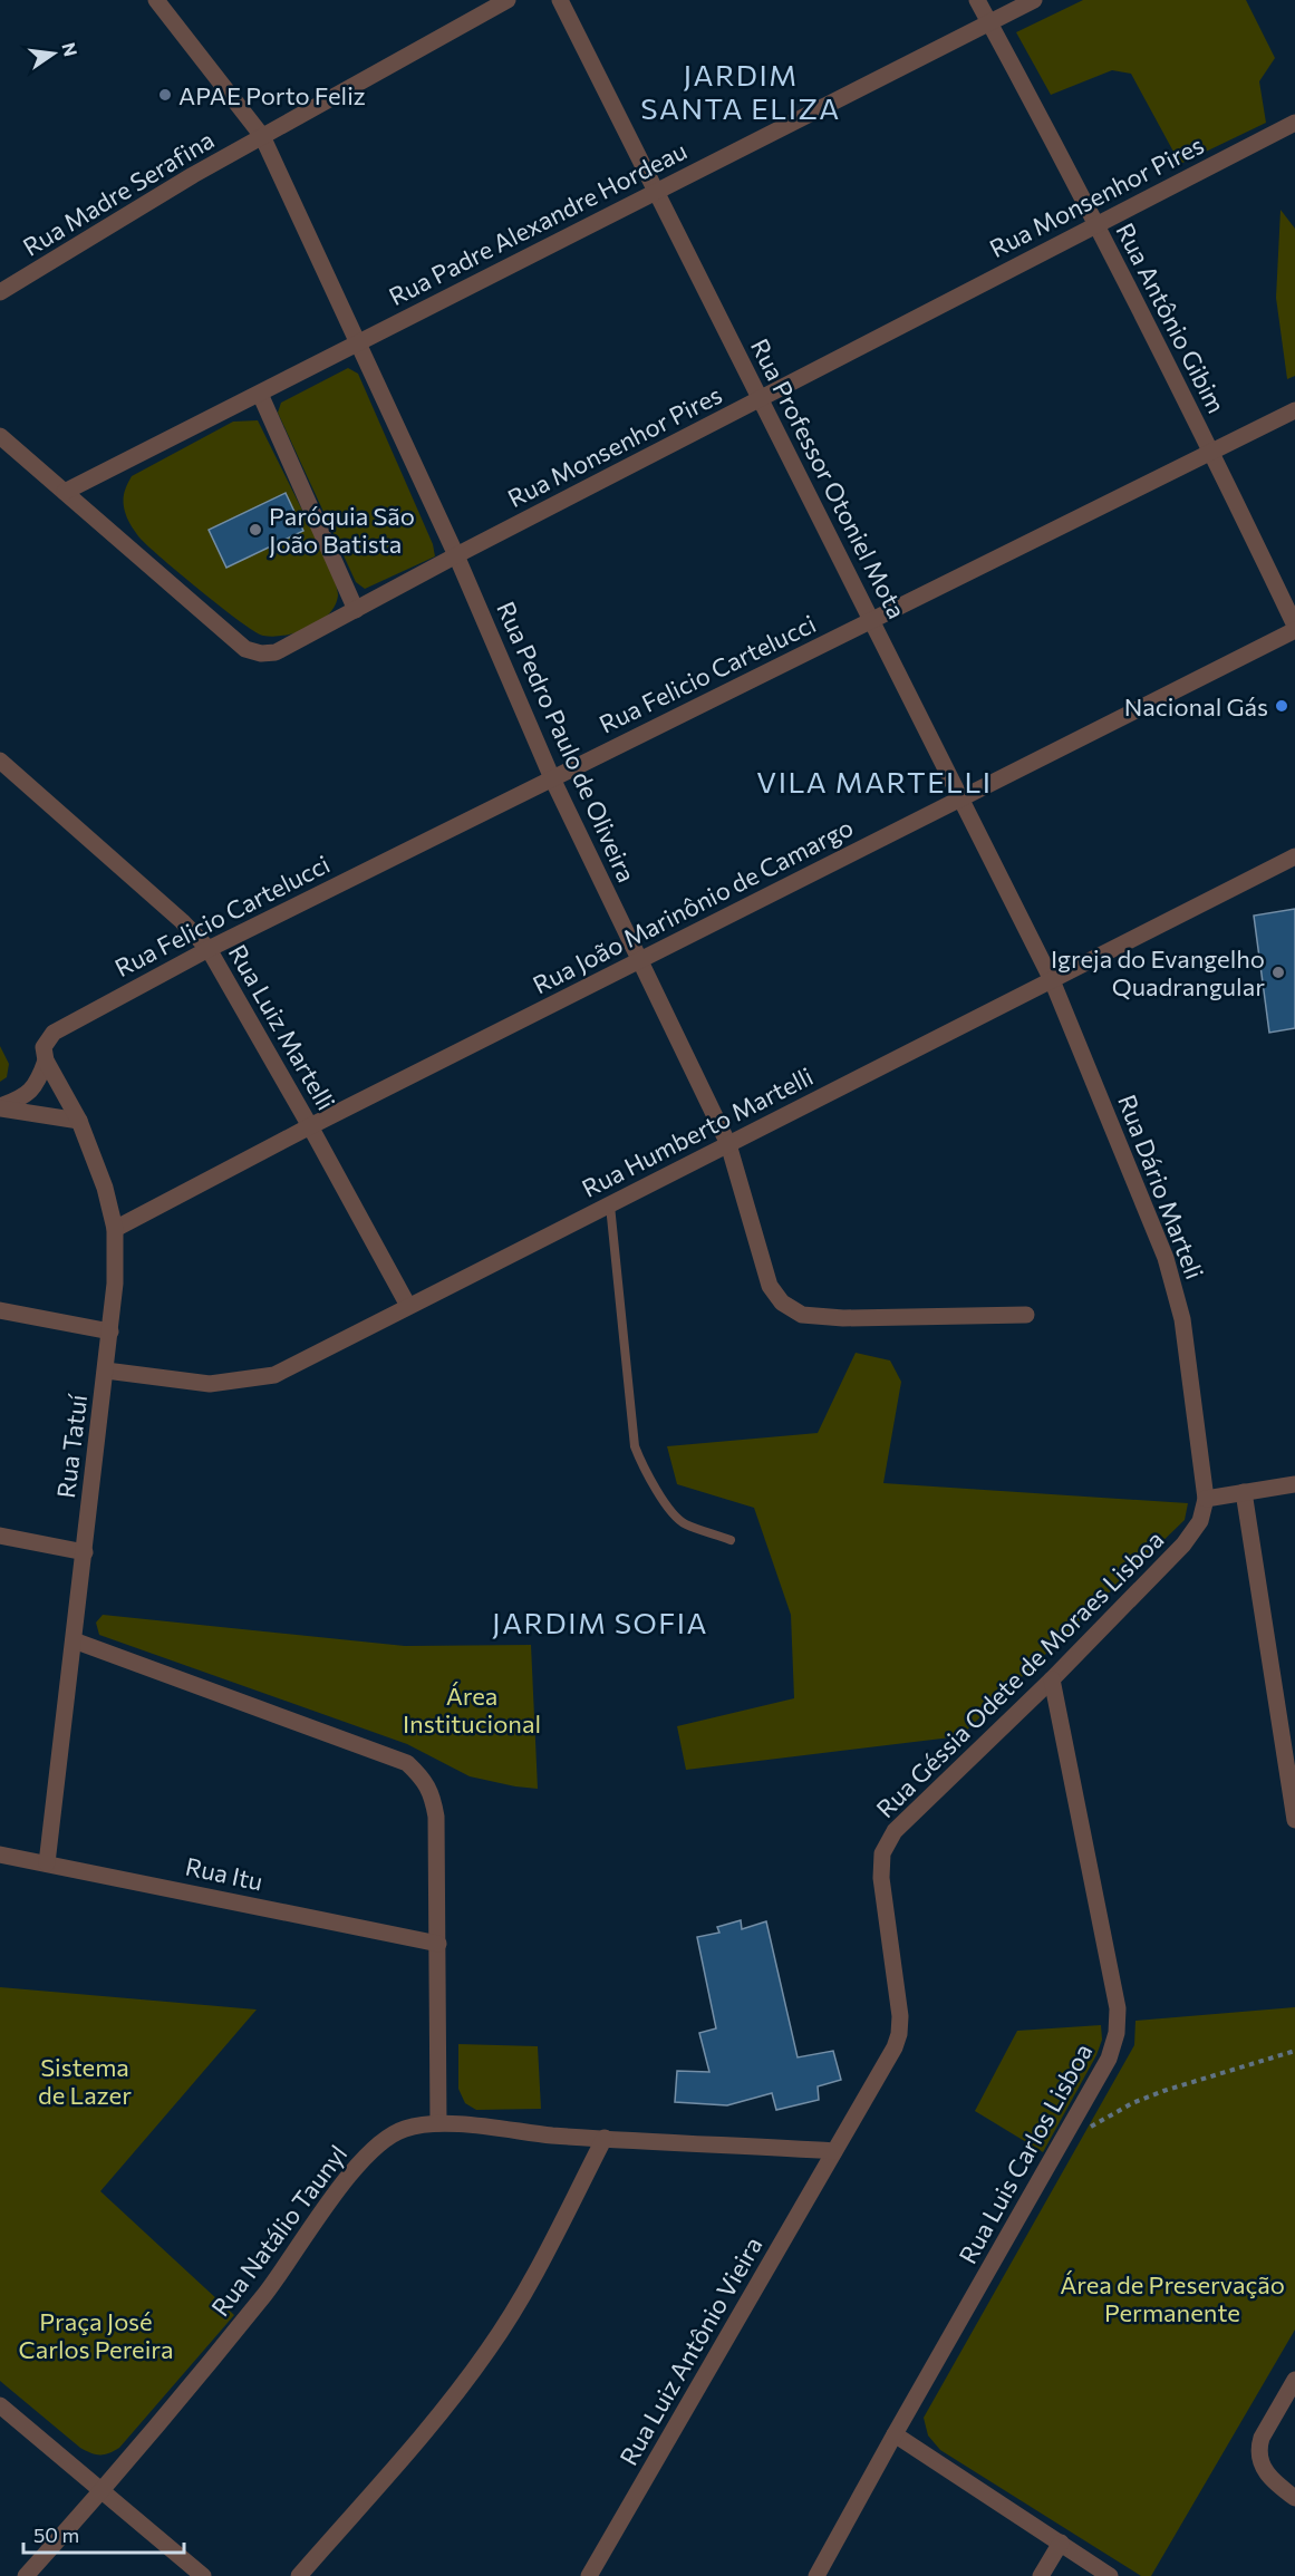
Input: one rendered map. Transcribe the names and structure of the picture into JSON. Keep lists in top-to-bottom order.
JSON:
{
  "streets": {
    "street": [
      "Rua Madre Serafina",
      "Rua Monsenhor Pires",
      "Rua Padre Alexandre Hordeau",
      "Rua Antônio Gibim",
      "Rua Professor Otoniel Mota",
      "Rua Felicio Cartelucci",
      "Rua Pedro Paulo de Oliveira",
      "Rua João Marinônio de Camargo",
      "Rua Luiz Martelli",
      "Rua Humberto Martelli",
      "Rua Dário Marteli",
      "Rua Tatuí",
      "Rua Géssia Odete de Moraes Lisboa",
      "Rua Itu",
      "Rua Luis Carlos Lisboa",
      "Rua Natálio Taunyl",
      "Rua Luiz Antônio Vieira"
    ]
  },
  "crossings": [
    ["Rua Madre Serafina", "Rua Pedro Paulo de Oliveira"],
    ["Rua Monsenhor Pires", "Rua Padre Alexandre Hordeau"],
    ["Rua Monsenhor Pires", "Rua Antônio Gibim"],
    ["Rua Monsenhor Pires", "Rua Professor Otoniel Mota"],
    ["Rua Monsenhor Pires", "Rua Pedro Paulo de Oliveira"],
    ["Rua Padre Alexandre Hordeau", "Rua Antônio Gibim"],
    ["Rua Padre Alexandre Hordeau", "Rua Professor Otoniel Mota"],
    ["Rua Padre Alexandre Hordeau", "Rua Pedro Paulo de Oliveira"],
    ["Rua Antônio Gibim", "Rua Felicio Cartelucci"],
    ["Rua Antônio Gibim", "Rua João Marinônio de Camargo"],
    ["Rua Professor Otoniel Mota", "Rua Felicio Cartelucci"],
    ["Rua Professor Otoniel Mota", "Rua João Marinônio de Camargo"],
    ["Rua Professor Otoniel Mota", "Rua Humberto Martelli"],
    ["Rua Professor Otoniel Mota", "Rua Dário Marteli"],
    ["Rua Felicio Cartelucci", "Rua Pedro Paulo de Oliveira"],
    ["Rua Felicio Cartelucci", "Rua Luiz Martelli"],
    ["Rua Felicio Cartelucci", "Rua Tatuí"],
    ["Rua Pedro Paulo de Oliveira", "Rua João Marinônio de Camargo"],
    ["Rua Pedro Paulo de Oliveira", "Rua Humberto Martelli"],
    ["Rua João Marinônio de Camargo", "Rua Luiz Martelli"],
    ["Rua João Marinônio de Camargo", "Rua Tatuí"],
    ["Rua Luiz Martelli", "Rua Humberto Martelli"],
    ["Rua Humberto Martelli", "Rua Dário Marteli"],
    ["Rua Humberto Martelli", "Rua Tatuí"],
    ["Rua Dário Marteli", "Rua Géssia Odete de Moraes Lisboa"],
    ["Rua Tatuí", "Rua Itu"],
    ["Rua Géssia Odete de Moraes Lisboa", "Rua Luis Carlos Lisboa"],
    ["Rua Géssia Odete de Moraes Lisboa", "Rua Natálio Taunyl"],
    ["Rua Géssia Odete de Moraes Lisboa", "Rua Luiz Antônio Vieira"],
    ["Rua Natálio Taunyl", "Rua Luiz Antônio Vieira"]
  ],
  "districts": ["JARDIM SANTA ELIZA", "VILA MARTELLI", "JARDIM SOFIA"],
  "parks": [
    "Área Institucional",
    "Sistema de Lazer",
    "Área de Preservação Permanente",
    "Praça José Carlos Pereira"
  ],
  "places": [
    "APAE Porto Feliz",
    "Paróquia São João Batista",
    "Nacional Gás",
    "Igreja do Evangelho Quadrangular"
  ],
  "scale_bar": "50 m",
  "north": "right"
}
